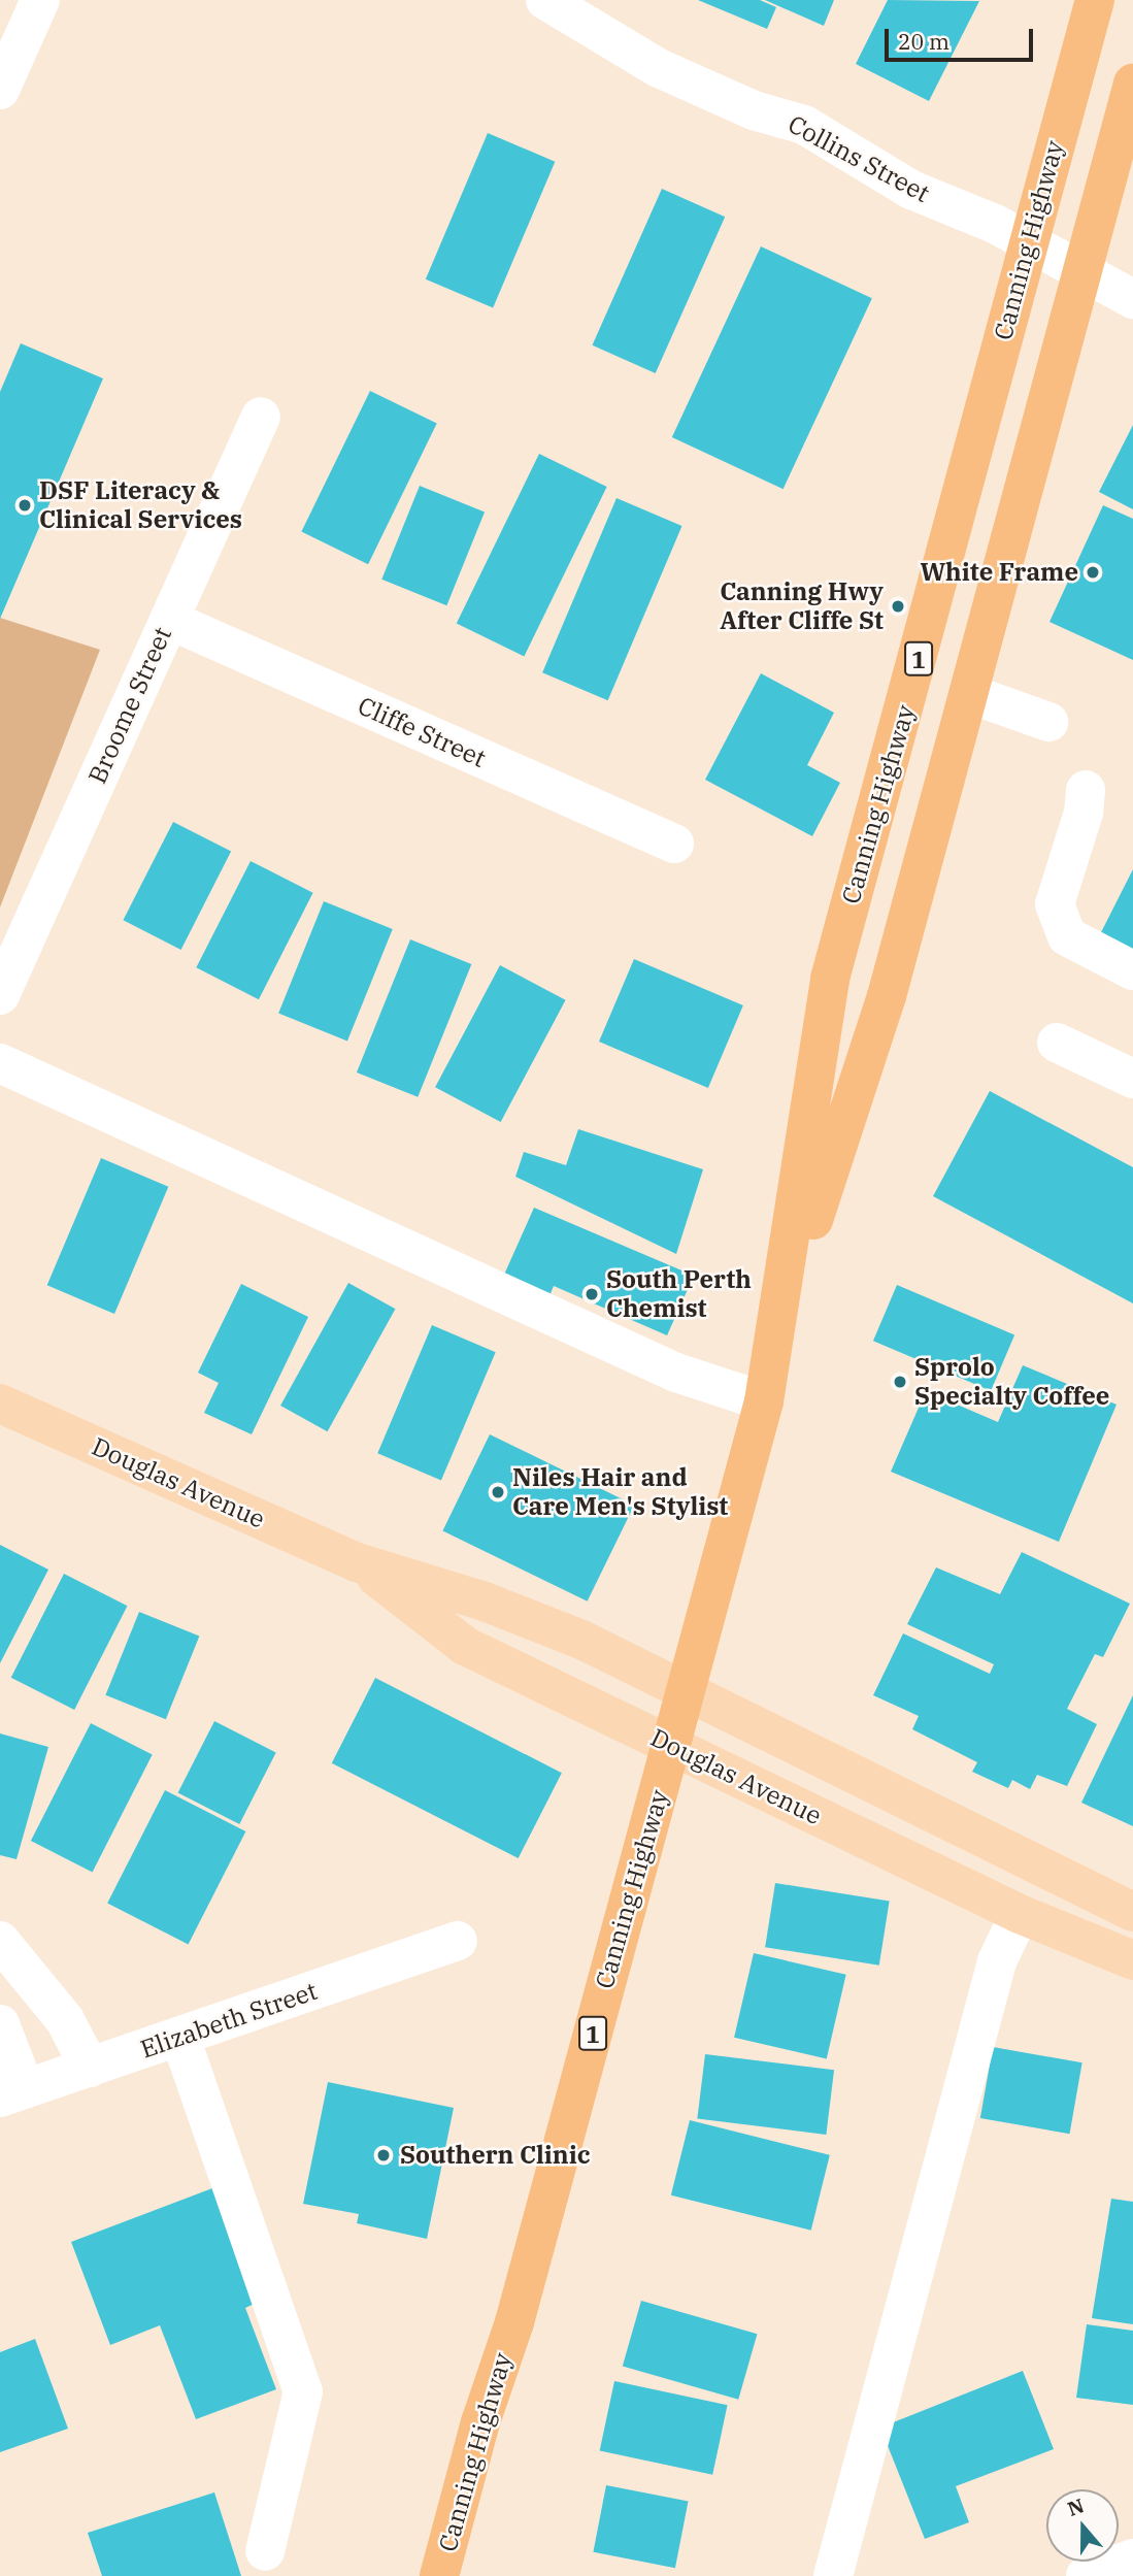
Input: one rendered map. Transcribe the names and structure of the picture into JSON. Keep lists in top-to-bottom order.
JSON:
{
  "streets": {
    "highway": ["Canning Highway", "1"],
    "main road": ["Douglas Avenue"],
    "street": [
      "Collins Street",
      "Broome Street",
      "Cliffe Street",
      "Elizabeth Street"
    ]
  },
  "crossings": [
    ["Collins Street", "Canning Highway"],
    ["Canning Highway", "Douglas Avenue"],
    ["Broome Street", "Cliffe Street"]
  ],
  "places": [
    "DSF Literacy & Clinical Services",
    "White Frame",
    "Canning Hwy After Cliffe St",
    "South Perth Chemist",
    "Sprolo Specialty Coffee",
    "Niles Hair and Care Men's Stylist",
    "Southern Clinic"
  ],
  "scale_bar": "20 m",
  "north": "top"
}
